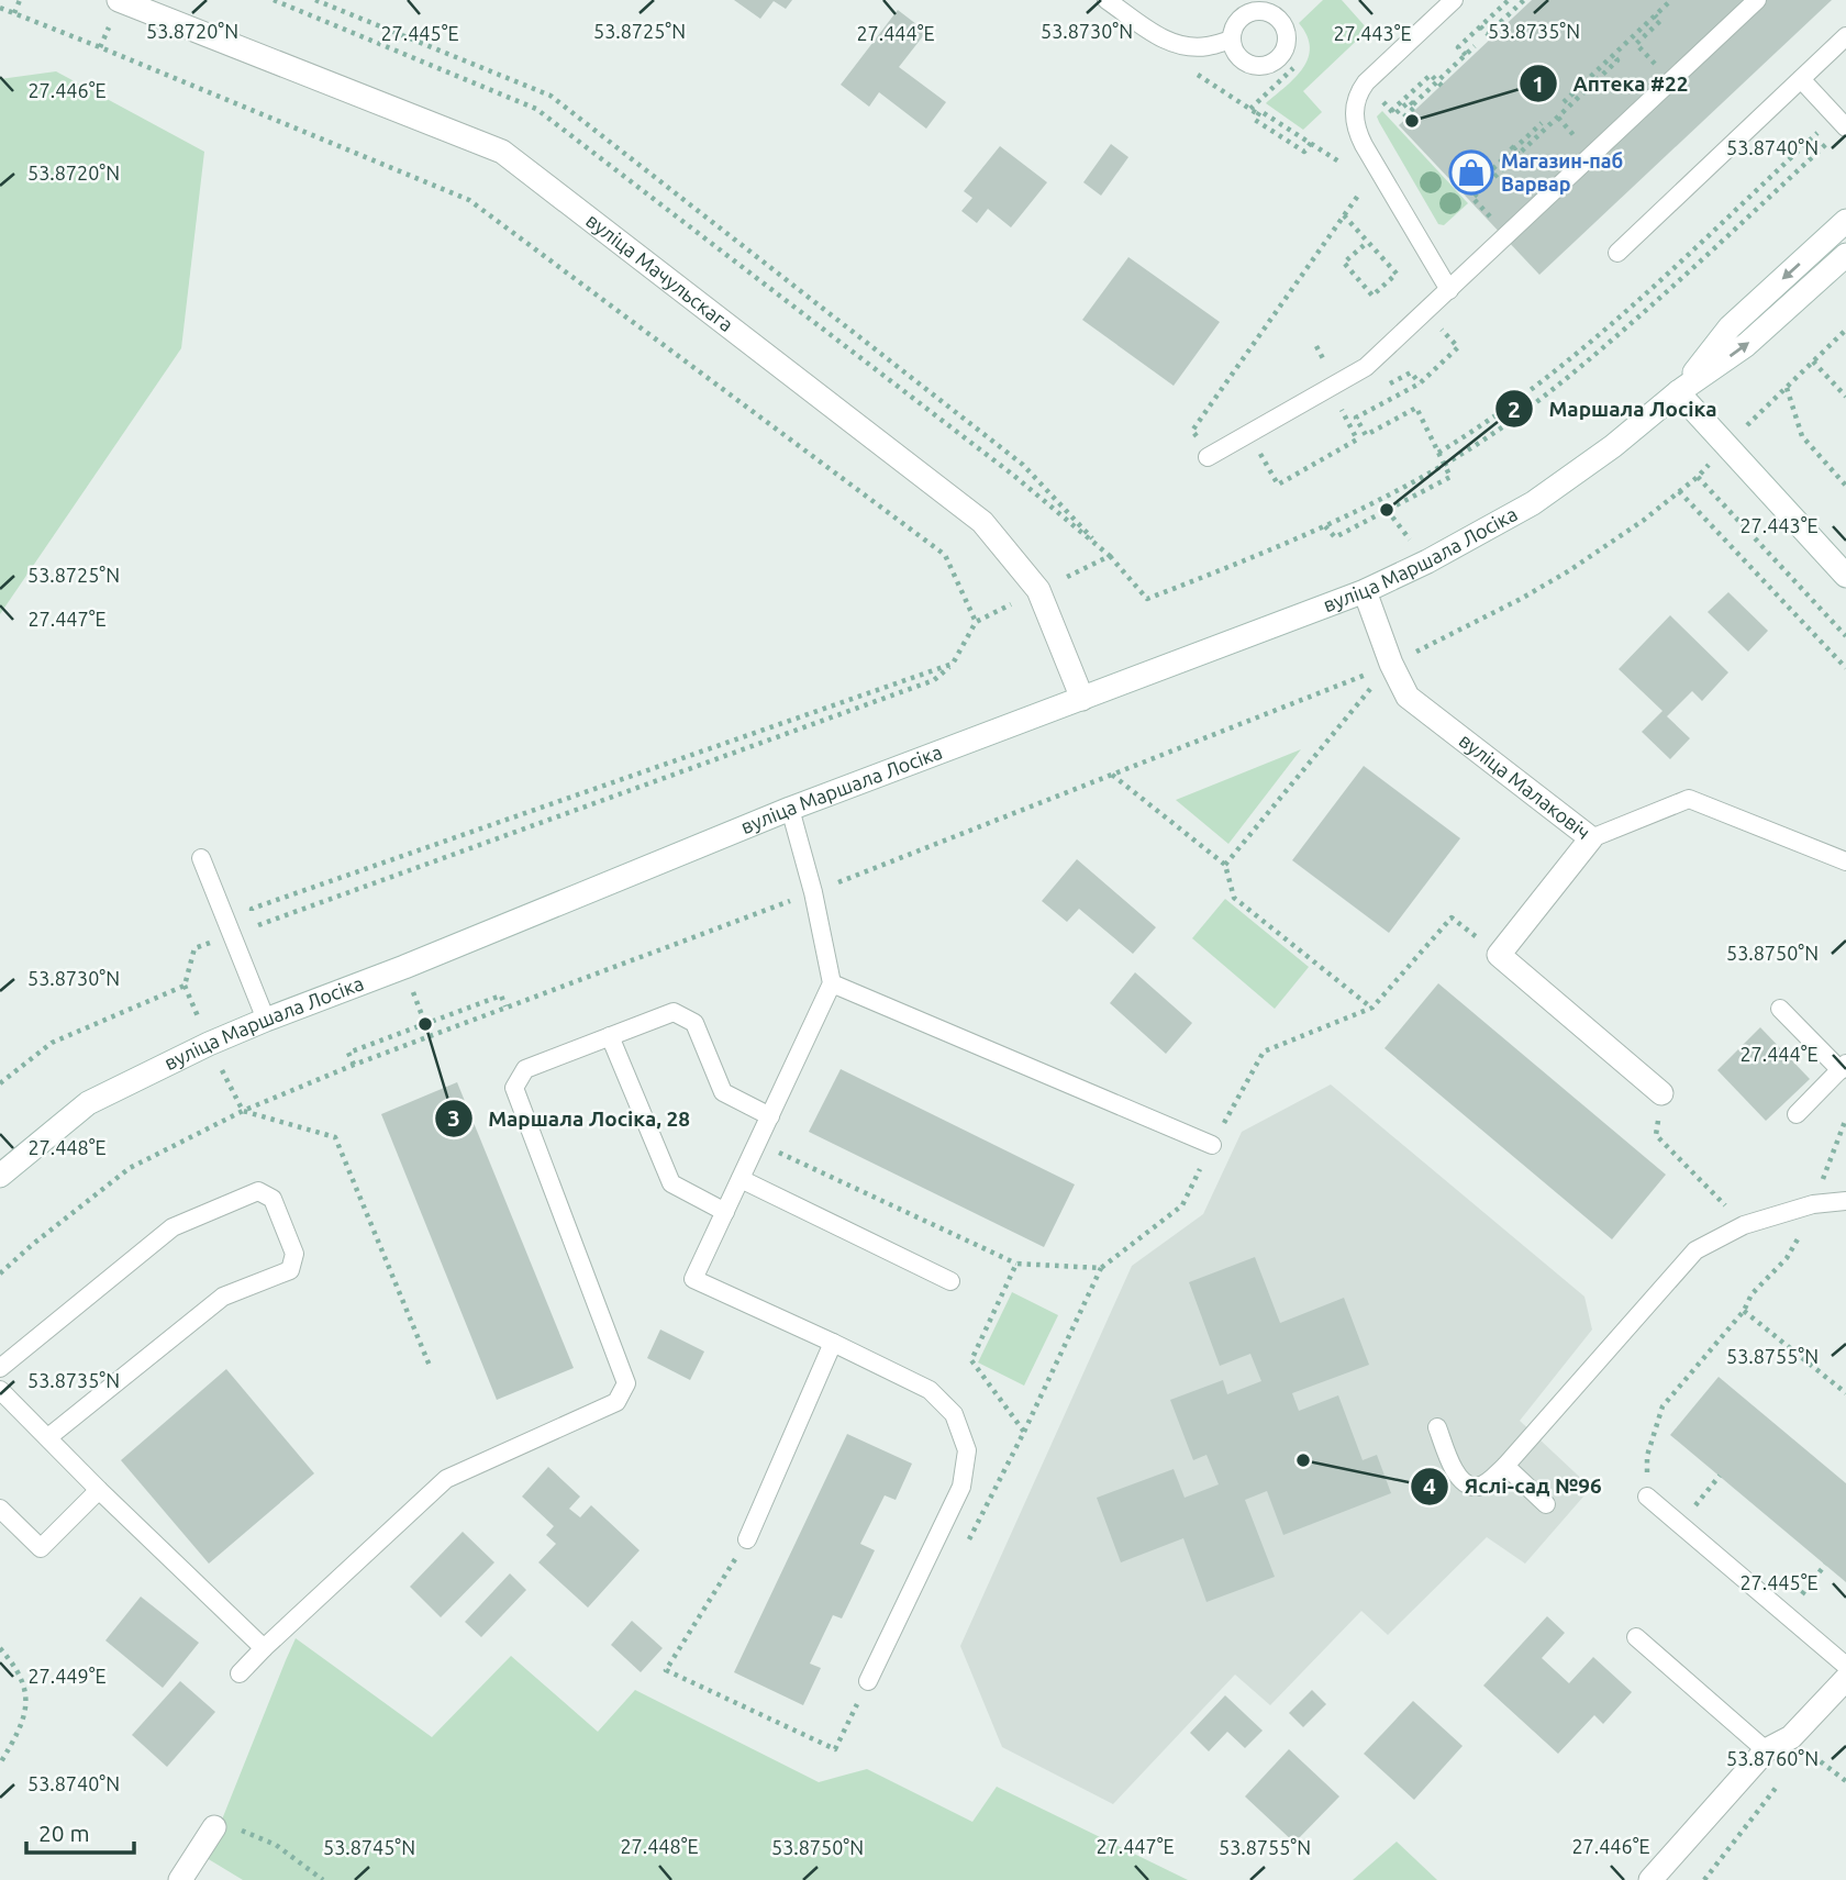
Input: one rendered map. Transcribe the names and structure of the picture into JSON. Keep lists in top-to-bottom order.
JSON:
{
  "streets": {
    "street": ["вуліца Мачульскага", "вуліца Маршала Лосіка", "вуліца Малаковіч"]
  },
  "crossings": [
    ["вуліца Мачульскага", "вуліца Маршала Лосіка"],
    ["вуліца Маршала Лосіка", "вуліца Малаковіч"]
  ],
  "places": {
    "other": [
      "Аптека #22",
      "Маршала Лосіка",
      "Маршала Лосіка, 28",
      "Яслі-сад №96"
    ],
    "shop": ["Магазин-паб Варвар"]
  },
  "scale_bar": "20 m",
  "coordinates": [
    "53.8720°N",
    "53.8725°N",
    "53.8730°N",
    "53.8735°N",
    "27.445°E",
    "27.444°E",
    "27.443°E",
    "27.446°E",
    "53.8740°N",
    "27.447°E",
    "53.8750°N",
    "27.448°E",
    "53.8755°N",
    "27.449°E",
    "53.8760°N",
    "53.8745°N"
  ]
}
